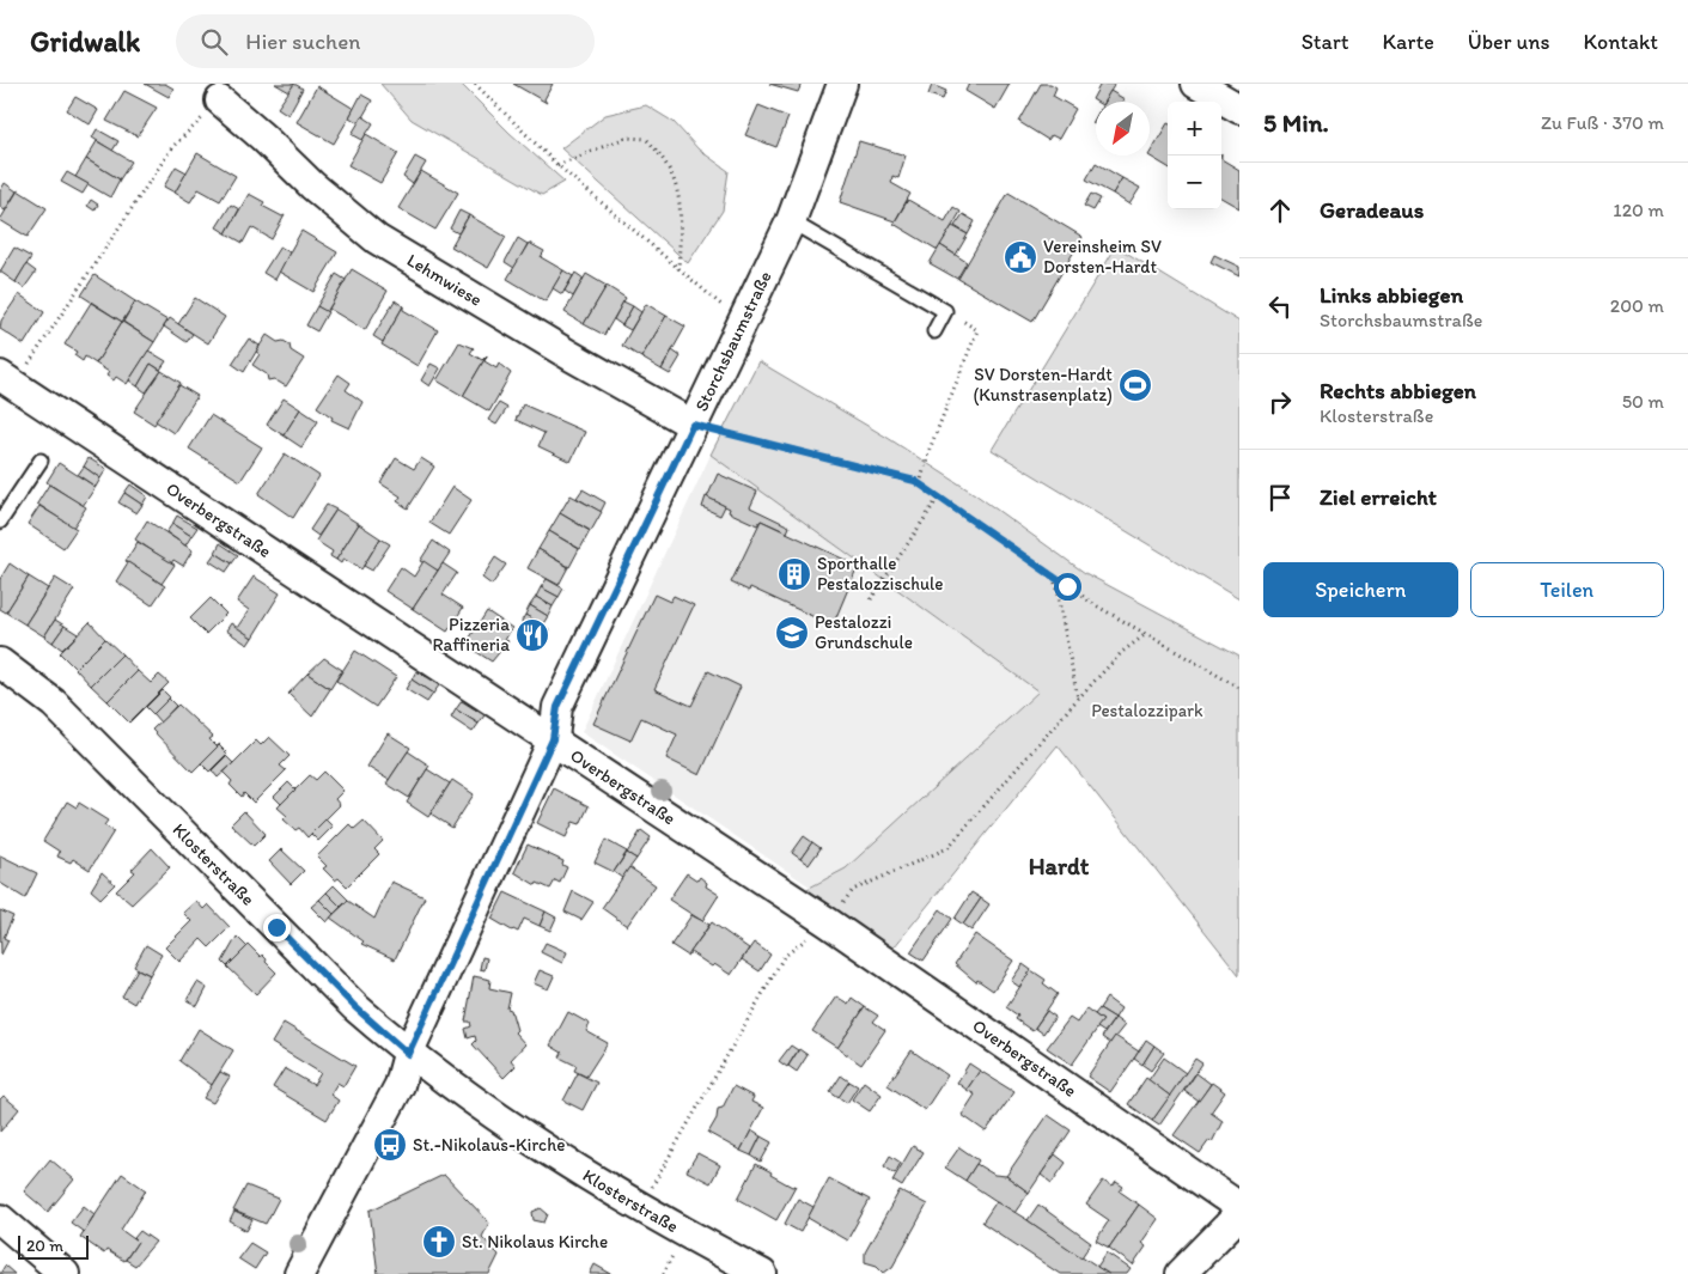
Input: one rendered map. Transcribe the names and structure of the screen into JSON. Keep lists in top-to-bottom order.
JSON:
{
  "streets": {
    "street": [
      "Lehmwiese",
      "Storchsbaumstraße",
      "Overbergstraße",
      "Klosterstraße"
    ]
  },
  "crossings": [
    ["Lehmwiese", "Storchsbaumstraße"],
    ["Storchsbaumstraße", "Overbergstraße"],
    ["Storchsbaumstraße", "Klosterstraße"]
  ],
  "districts": ["Hardt"],
  "parks": ["Pestalozzipark"],
  "places": {
    "public building": ["Vereinsheim SV Dorsten-Hardt"],
    "sports": ["SV Dorsten-Hardt (Kunstrasenplatz)"],
    "building": ["Sporthalle Pestalozzischule"],
    "school or university": ["Pestalozzi Grundschule"],
    "restaurant": ["Pizzeria Raffineria"],
    "bus stop": ["St.-Nikolaus-Kirche"],
    "church": ["St. Nikolaus Kirche"]
  },
  "scale_bar": "20 m",
  "north": "bottom left",
  "page": {
    "header": "Gridwalk",
    "search": "Hier suchen",
    "nav": [
      "Start",
      "Karte",
      "Über uns",
      "Kontakt"
    ],
    "heading": ["5 Min.", "Zu Fuß · 370 m"],
    "map_buttons": ["+", "−"],
    "list": [
      ["Geradeaus", "120 m"],
      ["Links abbiegen", "Storchsbaumstraße", "200 m"],
      ["Rechts abbiegen", "Klosterstraße", "50 m"],
      "Ziel erreicht"
    ],
    "buttons": ["Speichern", "Teilen"],
    "scale": "20 m"
  }
}
